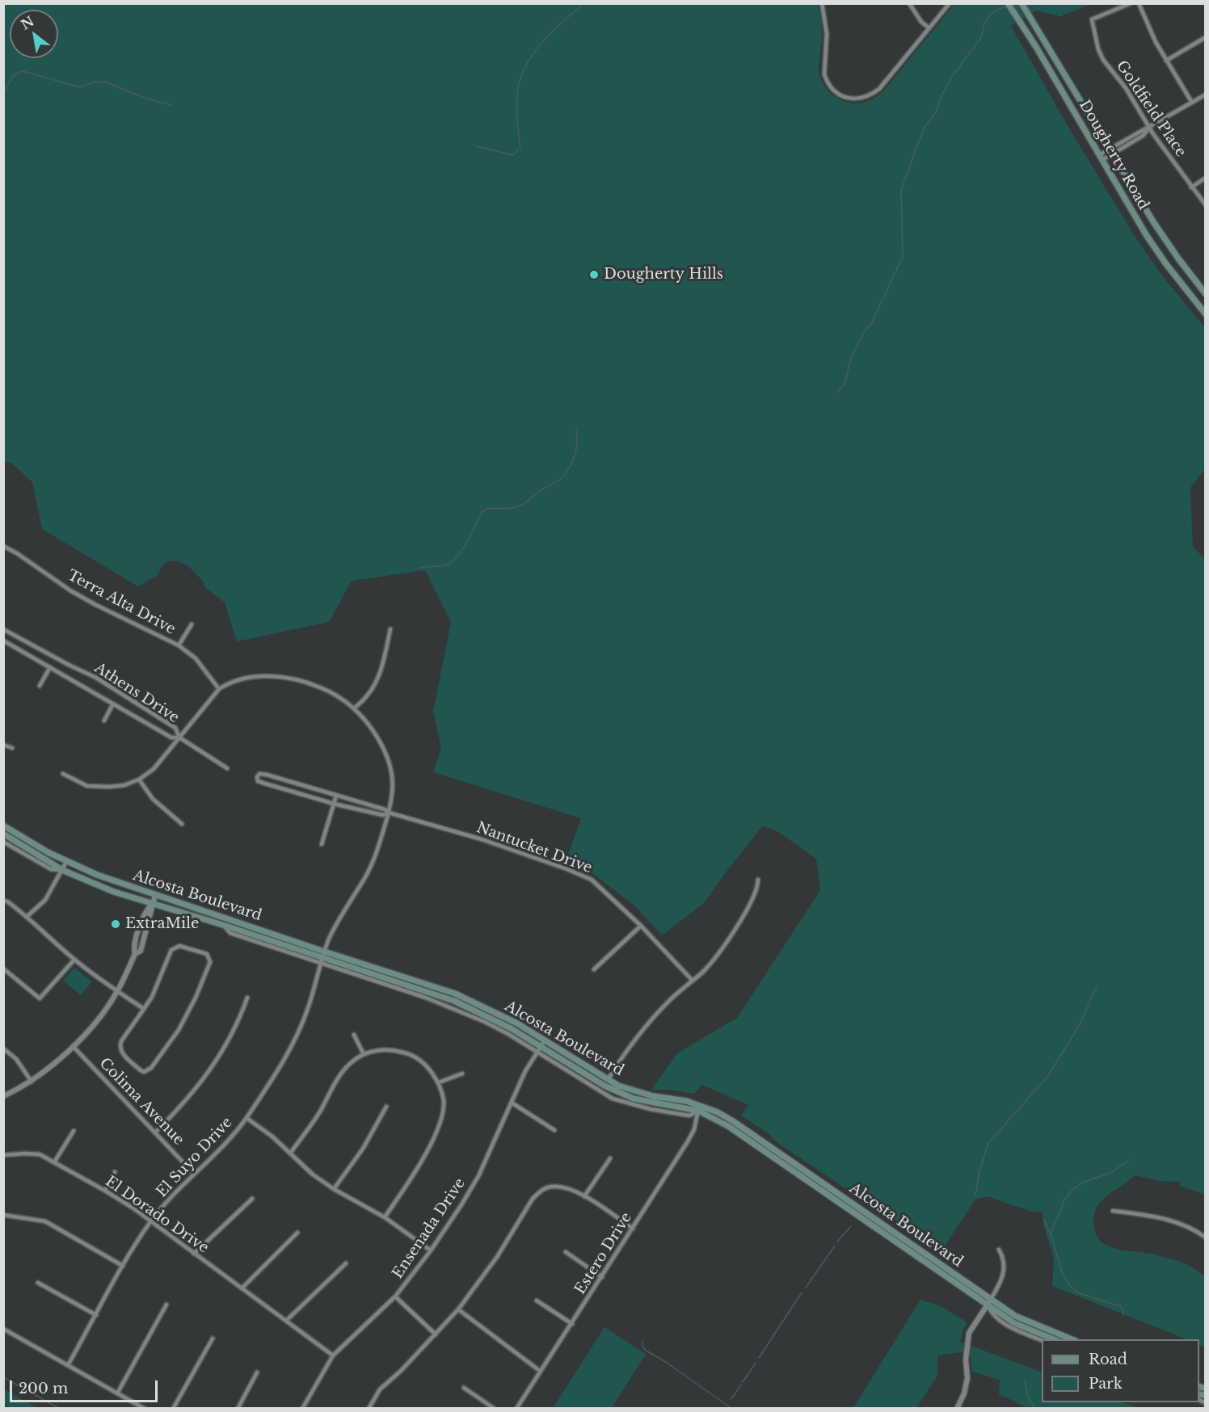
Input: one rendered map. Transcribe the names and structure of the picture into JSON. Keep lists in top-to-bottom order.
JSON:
{
  "streets": {
    "main road": ["Dougherty Road", "Alcosta Boulevard"],
    "street": [
      "Goldfield Place",
      "Terra Alta Drive",
      "Athens Drive",
      "Nantucket Drive",
      "Colima Avenue",
      "El Suyo Drive",
      "El Dorado Drive",
      "Ensenada Drive",
      "Estero Drive"
    ]
  },
  "crossings": [
    ["Terra Alta Drive", "El Suyo Drive"],
    ["Nantucket Drive", "El Suyo Drive"],
    ["Alcosta Boulevard", "El Suyo Drive"],
    ["Alcosta Boulevard", "Ensenada Drive"],
    ["Alcosta Boulevard", "Estero Drive"],
    ["Colima Avenue", "El Suyo Drive"],
    ["El Suyo Drive", "El Dorado Drive"],
    ["El Dorado Drive", "Ensenada Drive"]
  ],
  "places": ["Dougherty Hills", "ExtraMile"],
  "legend": ["Road", "Park"],
  "scale_bar": "200 m",
  "north": "top left"
}
